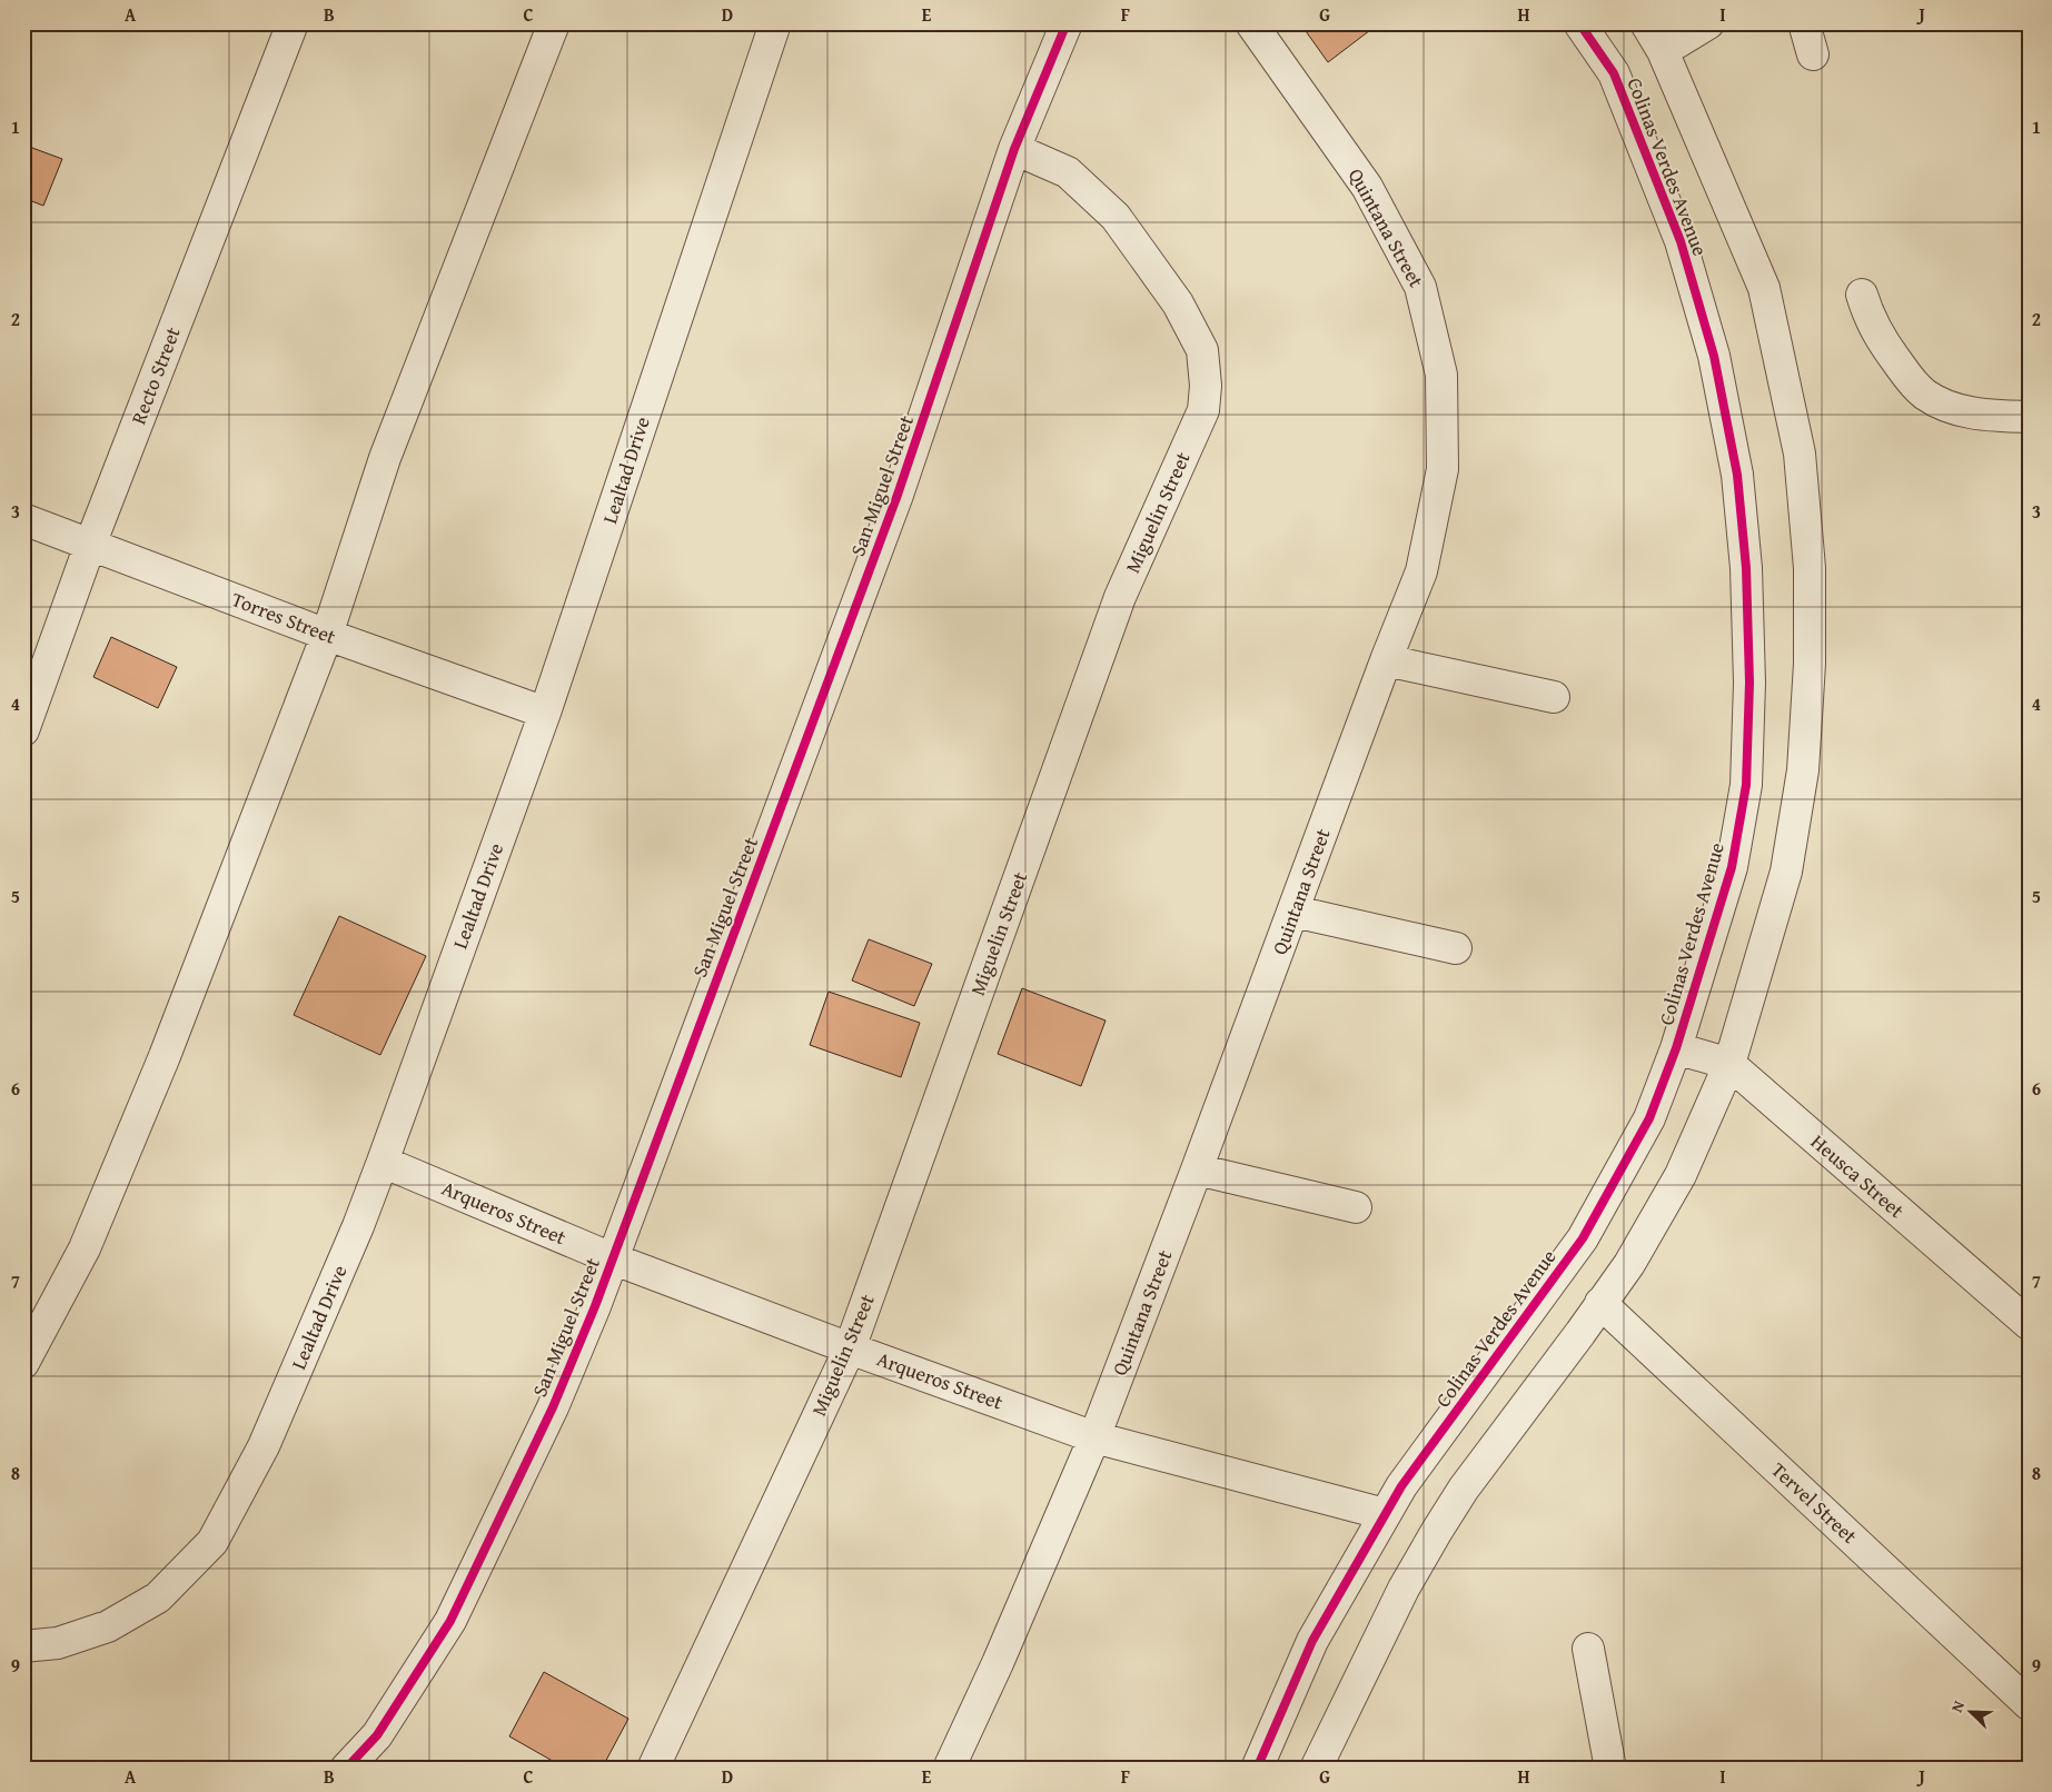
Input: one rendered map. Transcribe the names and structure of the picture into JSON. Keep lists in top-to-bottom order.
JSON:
{
  "streets": {
    "street": [
      "Colinas Verdes Avenue",
      "Quintana Street",
      "Recto Street",
      "Lealtad Drive",
      "San Miguel Street",
      "Miguelin Street",
      "Torres Street",
      "Heusca Street",
      "Arqueros Street",
      "Tervel Street"
    ]
  },
  "crossings": [
    ["Colinas Verdes Avenue", "Heusca Street"],
    ["Colinas Verdes Avenue", "Arqueros Street"],
    ["Colinas Verdes Avenue", "Tervel Street"],
    ["Quintana Street", "Arqueros Street"],
    ["Recto Street", "Torres Street"],
    ["Lealtad Drive", "Torres Street"],
    ["Lealtad Drive", "Arqueros Street"],
    ["San Miguel Street", "Miguelin Street"],
    ["San Miguel Street", "Arqueros Street"],
    ["Miguelin Street", "Arqueros Street"]
  ],
  "north": "top left",
  "grid": {
    "columns": [
      "A",
      "B",
      "C",
      "D",
      "E",
      "F",
      "G",
      "H",
      "I",
      "J"
    ],
    "rows": [
      "1",
      "2",
      "3",
      "4",
      "5",
      "6",
      "7",
      "8",
      "9"
    ]
  }
}
